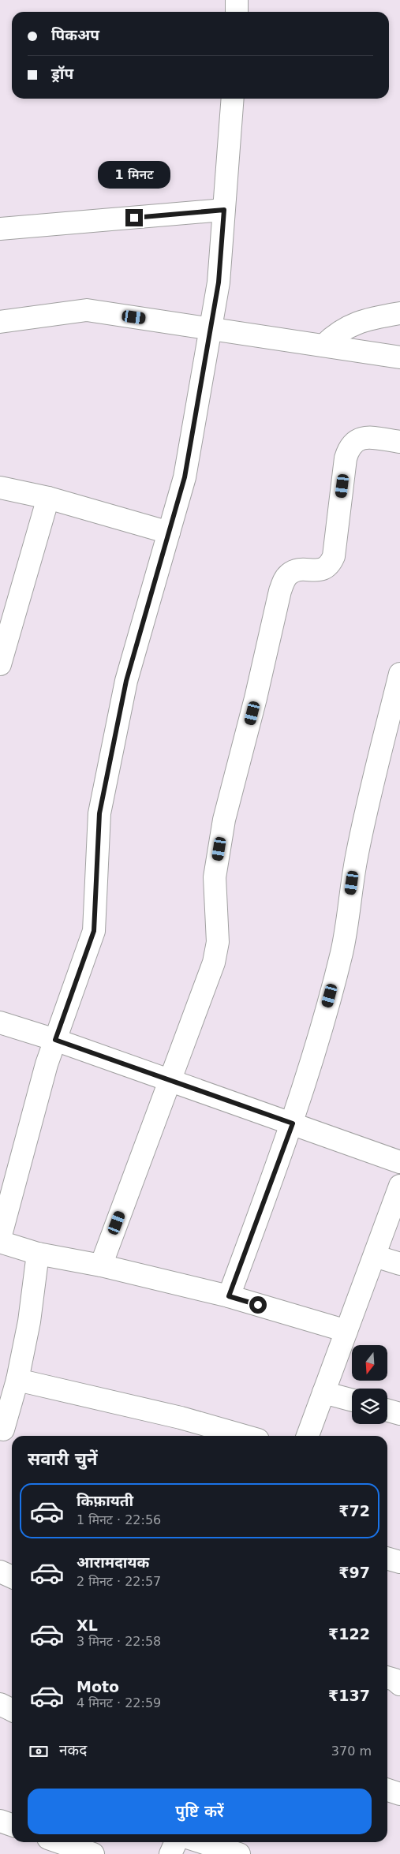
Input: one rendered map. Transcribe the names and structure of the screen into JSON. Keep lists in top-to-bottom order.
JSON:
{
  "north": "bottom",
  "page": {
    "banner": ["पिकअप", "ड्रॉप"],
    "bubble": "1 मिनट",
    "heading": "सवारी चुनें",
    "list": [
      {
        "name": "किफ़ायती",
        "note": "1 मिनट · 22:56",
        "value": "₹72"
      },
      {
        "name": "आरामदायक",
        "note": "2 मिनट · 22:57",
        "value": "₹97"
      },
      {
        "name": "XL",
        "note": "3 मिनट · 22:58",
        "value": "₹122"
      },
      {
        "name": "Moto",
        "note": "4 मिनट · 22:59",
        "value": "₹137"
      }
    ],
    "pay": ["नकद", "370 m"],
    "buttons": "पुष्टि करें"
  }
}
